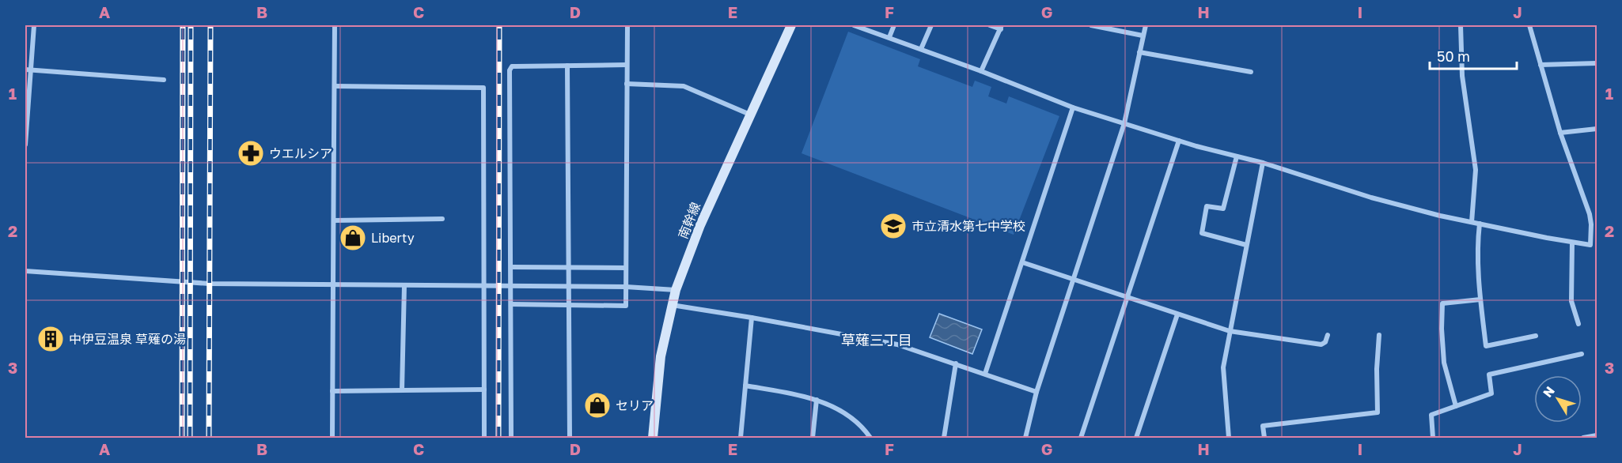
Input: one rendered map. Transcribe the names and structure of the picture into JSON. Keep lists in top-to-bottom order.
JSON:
{
  "streets": {
    "main road": ["南幹線"]
  },
  "districts": ["草薙三丁目"],
  "places": {
    "pharmacy": ["ウエルシア"],
    "school or university": ["市立清水第七中学校"],
    "shop": ["Liberty", "セリア"],
    "building": ["中伊豆温泉 草薙の湯"]
  },
  "scale_bar": "50 m",
  "north": "top left",
  "grid": {
    "columns": [
      "A",
      "B",
      "C",
      "D",
      "E",
      "F",
      "G",
      "H",
      "I",
      "J"
    ],
    "rows": ["1", "2", "3"]
  }
}
